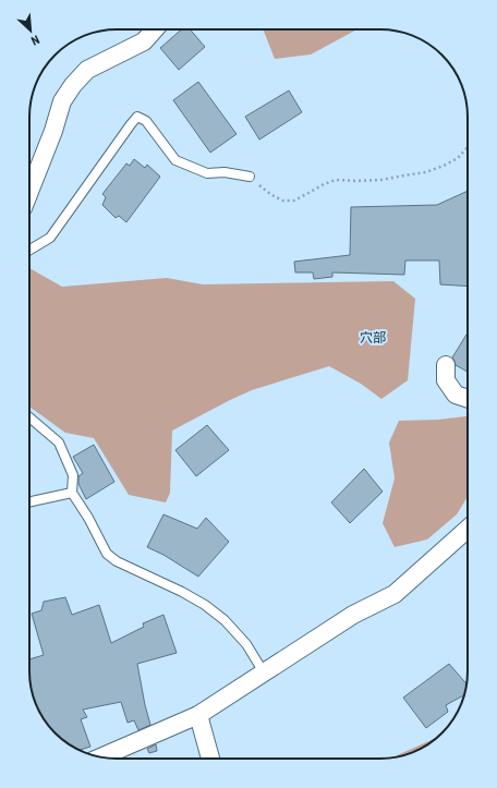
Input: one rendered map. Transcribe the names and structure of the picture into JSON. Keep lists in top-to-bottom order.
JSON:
{
  "districts": ["穴部"],
  "north": "bottom right"
}
